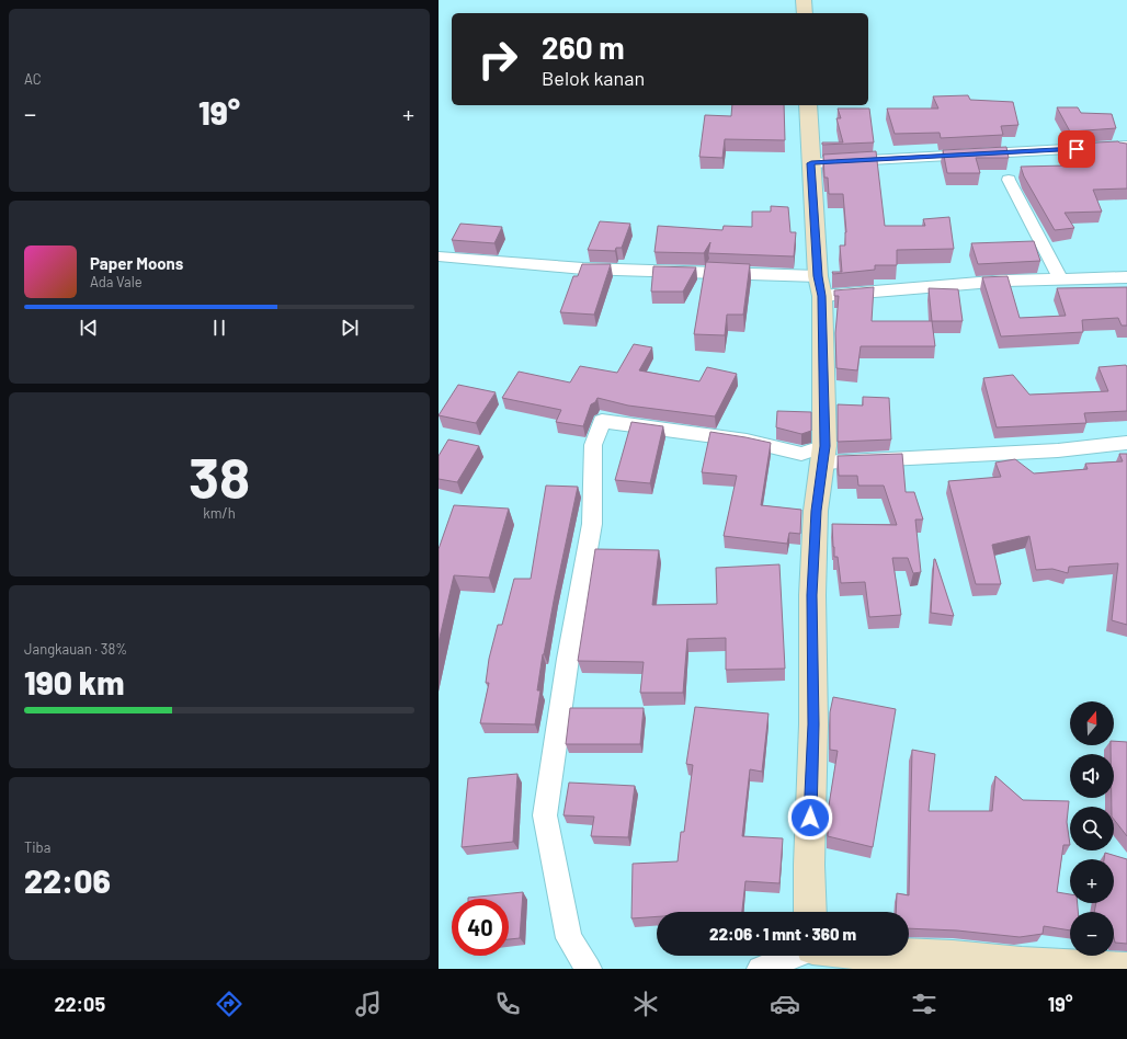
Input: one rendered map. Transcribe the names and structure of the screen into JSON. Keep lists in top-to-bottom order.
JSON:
{
  "north": "top",
  "page": {
    "tile": [
      "AC",
      ["38", "km/h"],
      ["Jangkauan · 38%", "190 km"],
      ["Tiba", "22:06"]
    ],
    "turn": ["260 m", "Belok kanan"],
    "heat": ["−", "19°", "+"],
    "song": ["Paper Moons", "Ada Vale"],
    "map_buttons": ["+", "−"],
    "limit": "40",
    "trip": "22:06 · 1 mnt · 360 m",
    "tabs": ["22:05", "19°"]
  }
}
